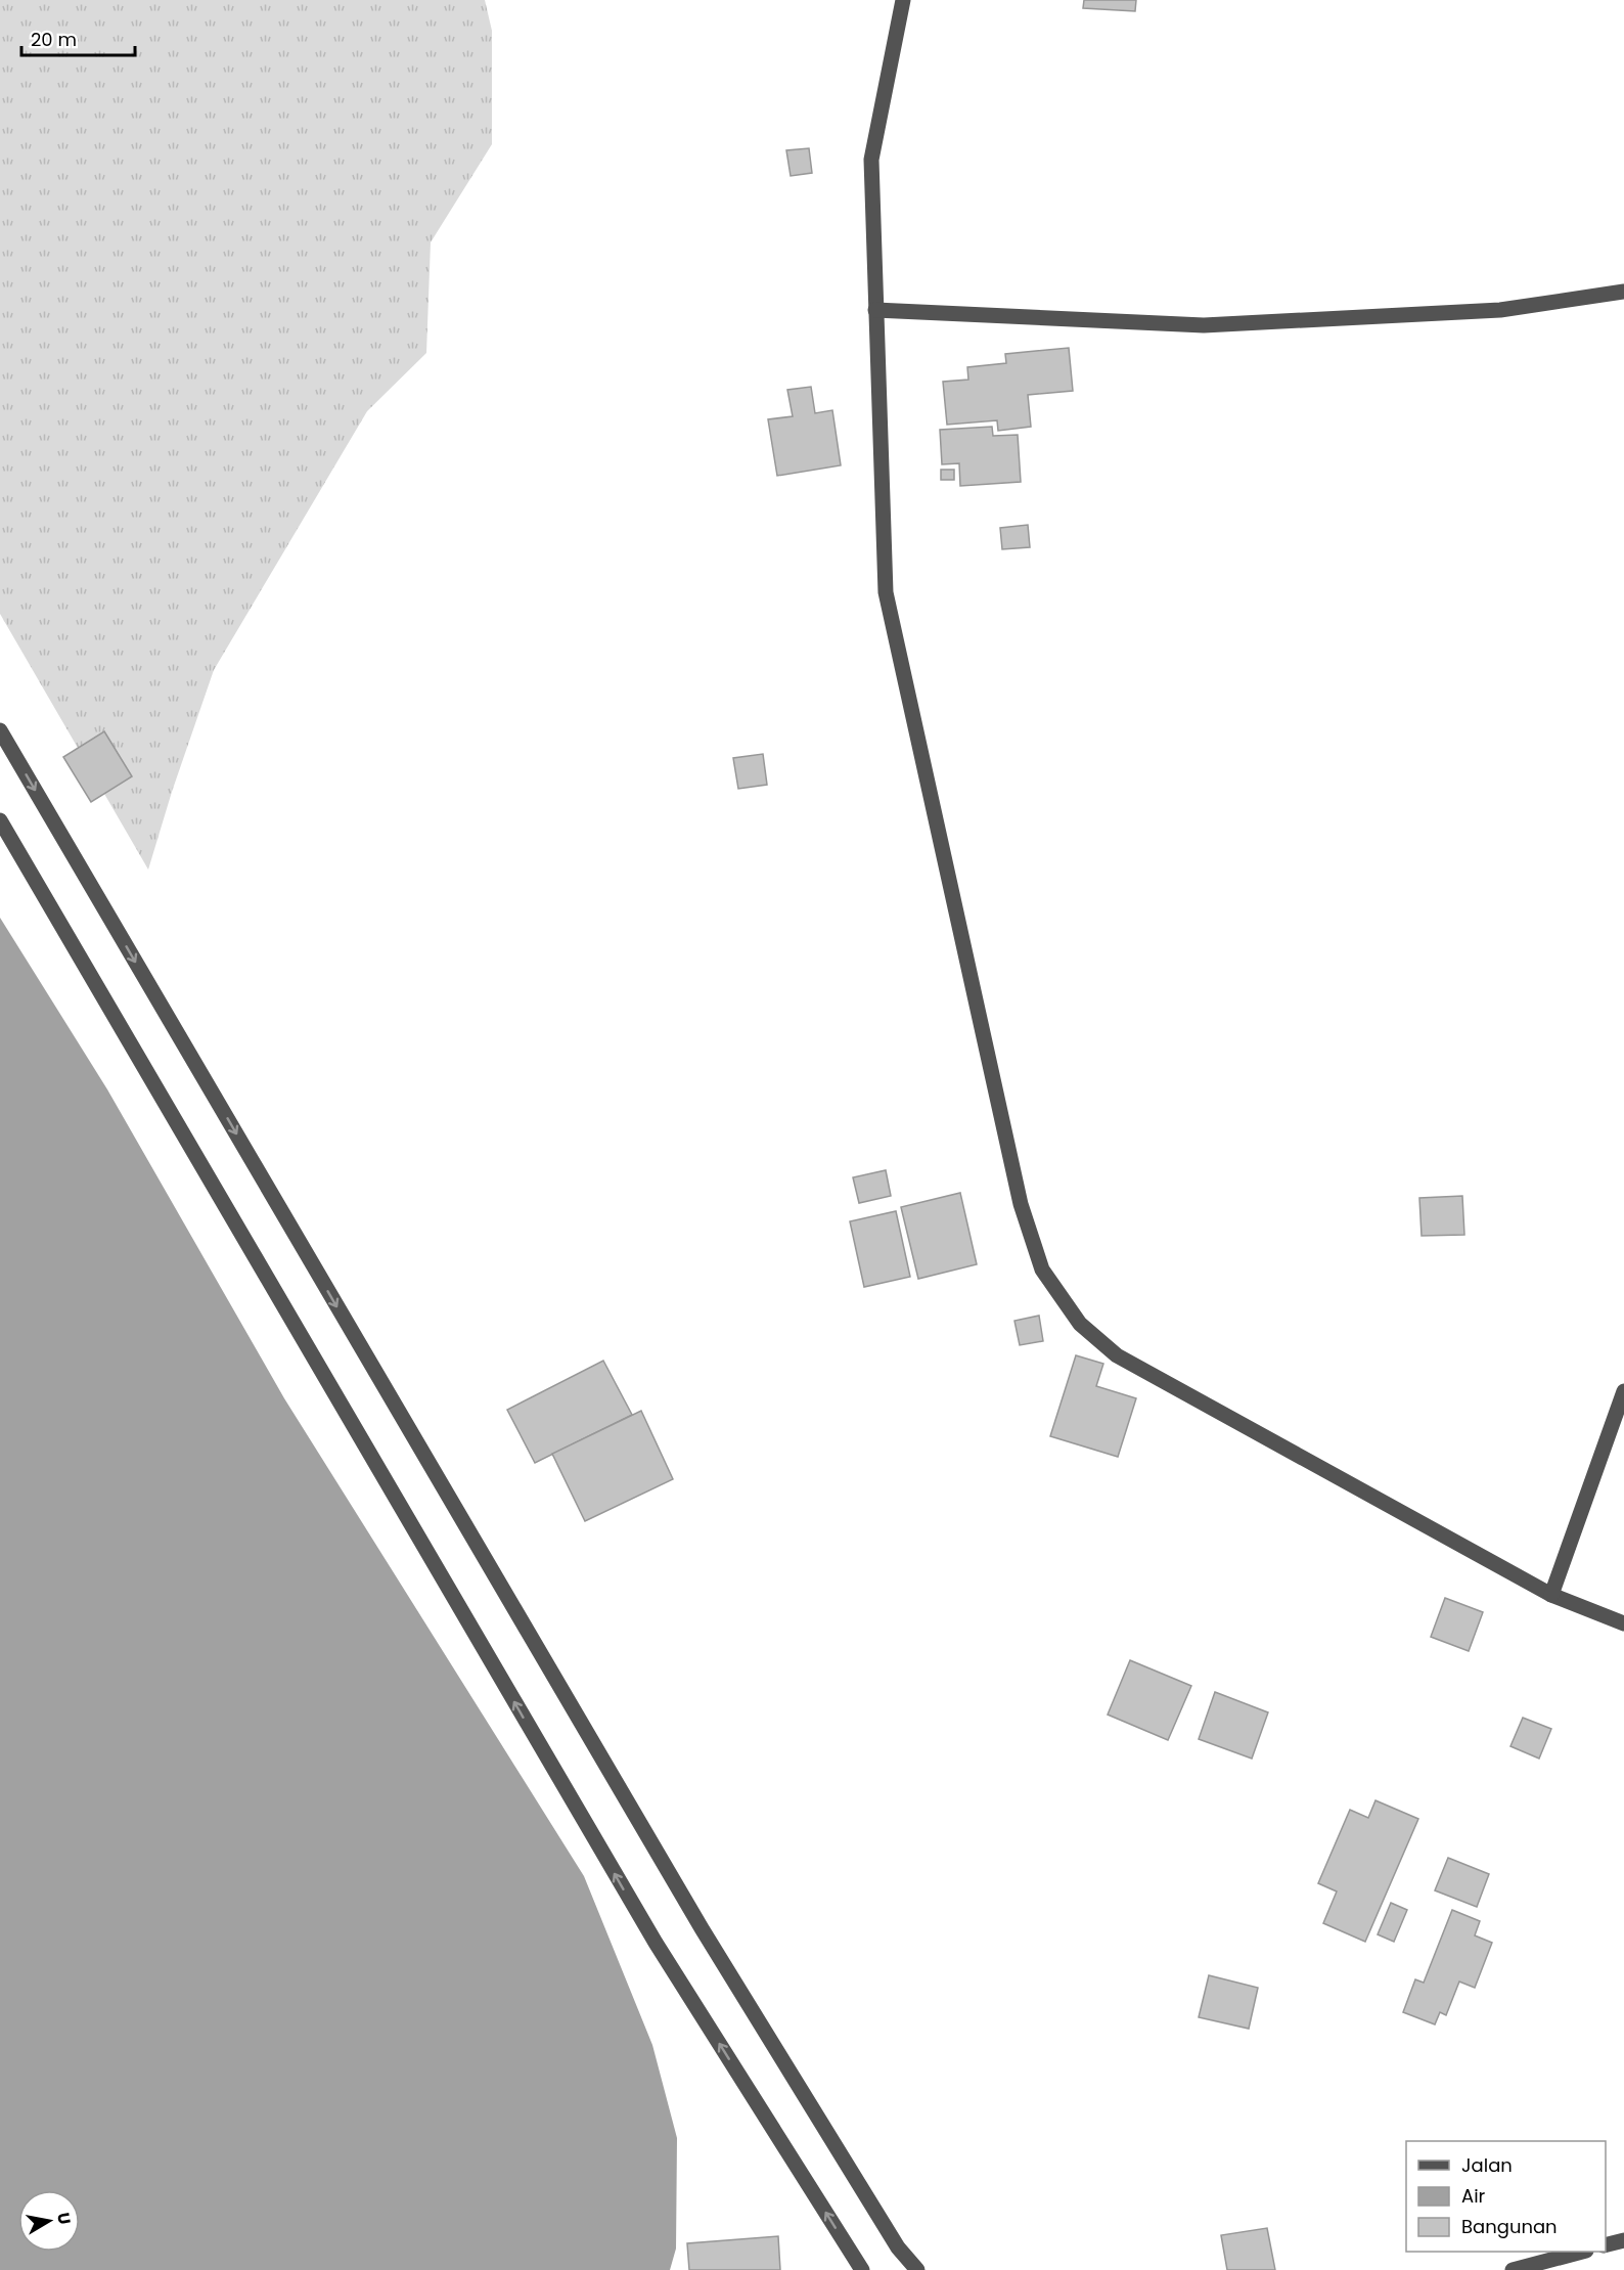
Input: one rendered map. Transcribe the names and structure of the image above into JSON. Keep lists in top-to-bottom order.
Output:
{
  "legend": ["Jalan", "Air", "Bangunan"],
  "scale_bar": "20 m",
  "north": "right"
}
